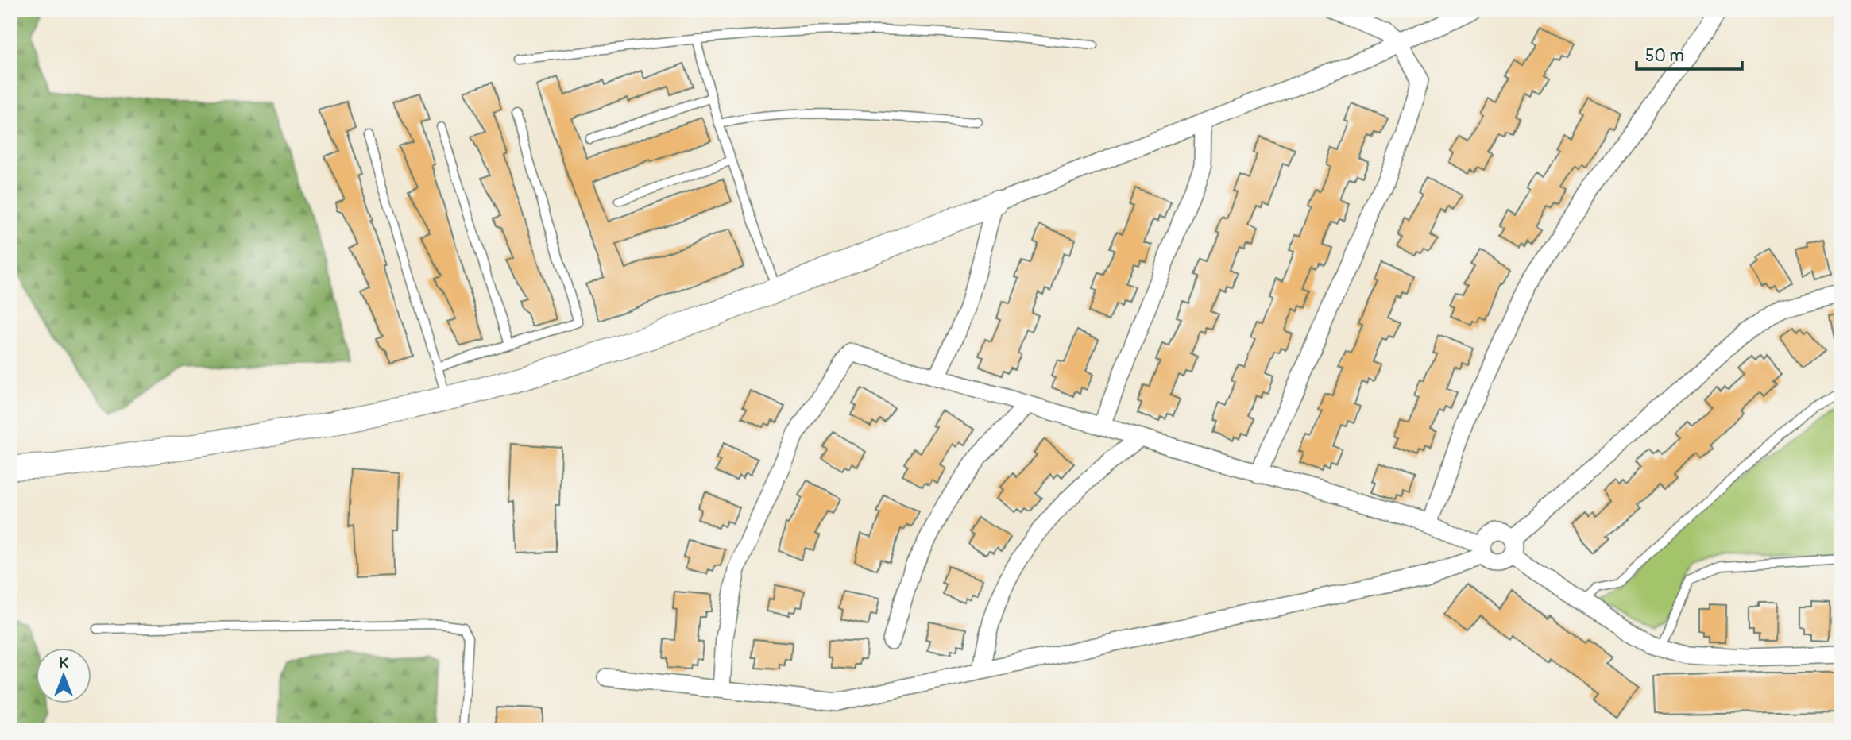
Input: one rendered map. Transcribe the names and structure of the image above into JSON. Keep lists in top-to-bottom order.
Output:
{
  "scale_bar": "50 m",
  "north": "top"
}
